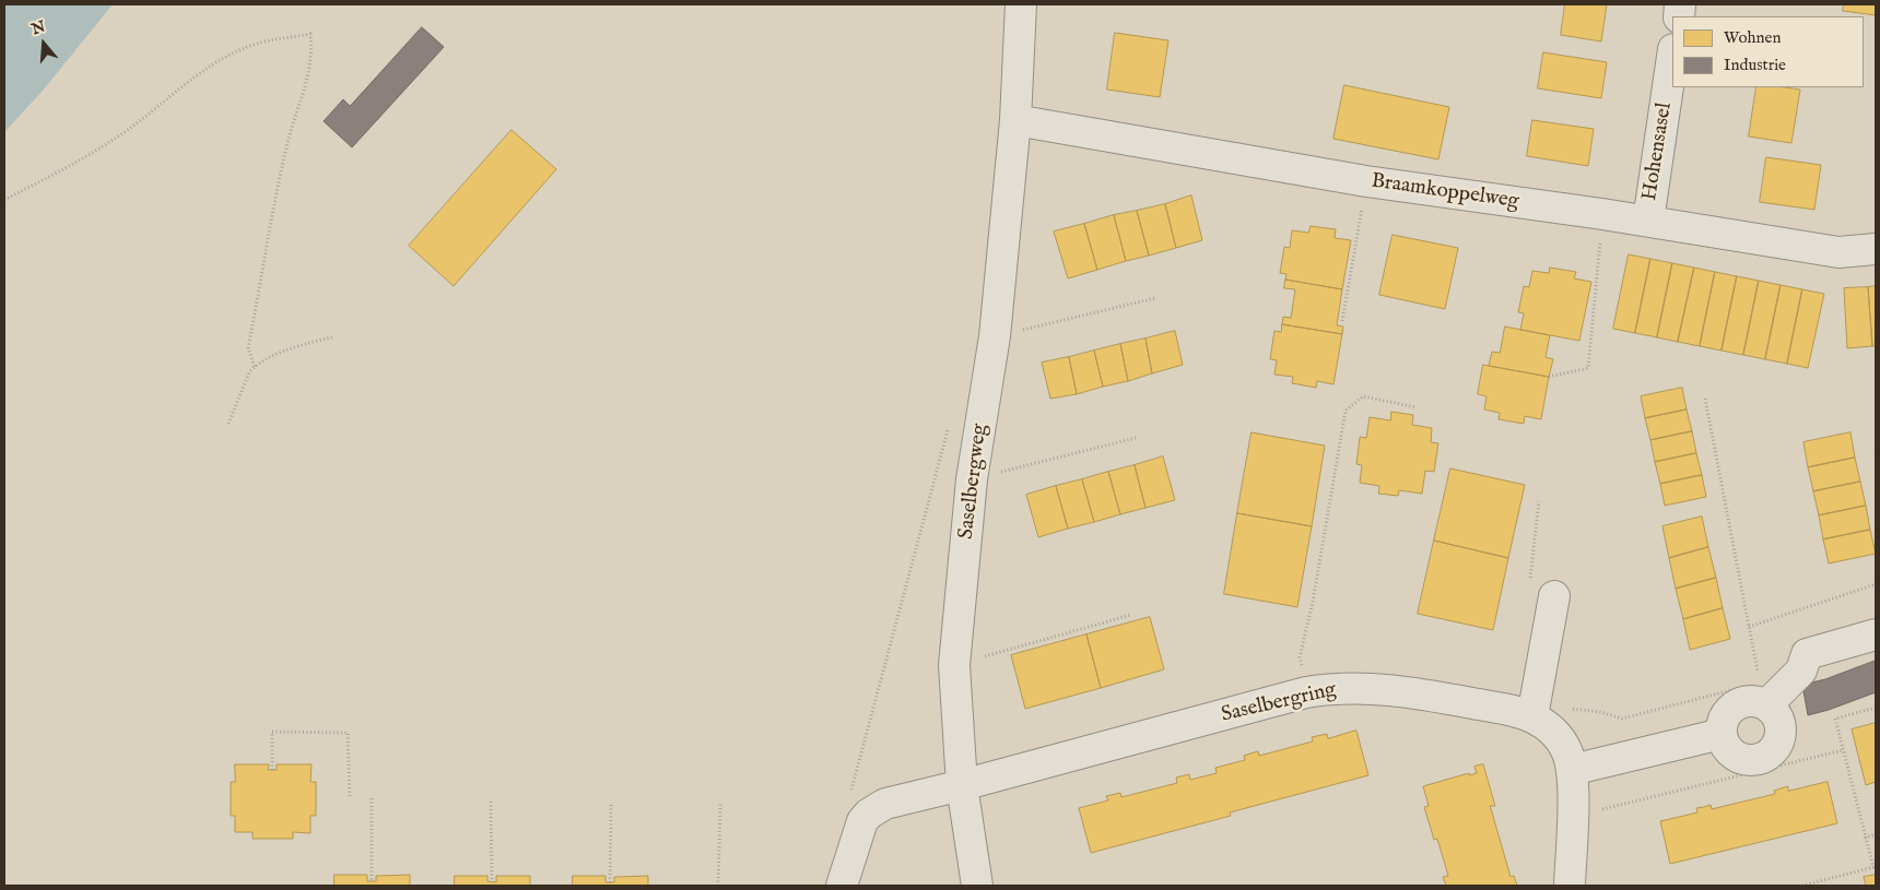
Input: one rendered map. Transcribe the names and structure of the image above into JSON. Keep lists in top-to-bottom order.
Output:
{
  "streets": {
    "street": [
      "Hohensasel",
      "Braamkoppelweg",
      "Saselbergweg",
      "Saselbergring"
    ]
  },
  "crossings": [
    ["Hohensasel", "Braamkoppelweg"],
    ["Braamkoppelweg", "Saselbergweg"],
    ["Saselbergweg", "Saselbergring"]
  ],
  "legend": ["Wohnen", "Industrie"],
  "north": "top"
}
